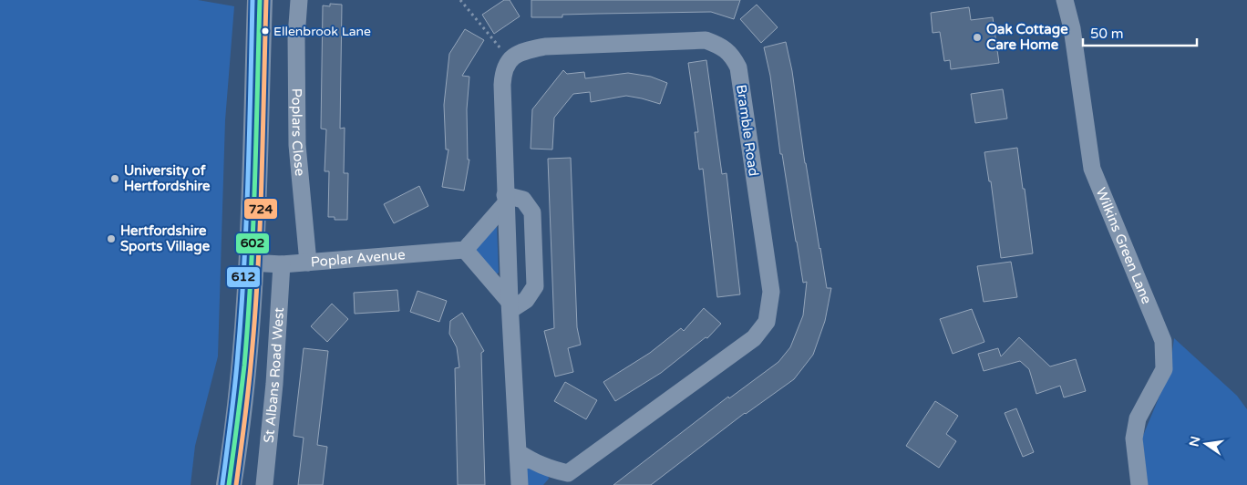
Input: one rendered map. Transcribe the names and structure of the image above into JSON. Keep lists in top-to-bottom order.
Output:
{
  "streets": {
    "street": [
      "Bramble Road",
      "Poplars Close",
      "Wilkins Green Lane",
      "Poplar Avenue",
      "St Albans Road West"
    ]
  },
  "crossings": [
    ["Poplars Close", "Poplar Avenue"],
    ["Poplar Avenue", "St Albans Road West"]
  ],
  "places": [
    "Ellenbrook Lane",
    "Oak Cottage Care Home",
    "University of Hertfordshire",
    "Hertfordshire Sports Village"
  ],
  "lines": ["transit line 602", "transit line 724", "transit line 612"],
  "scale_bar": "50 m",
  "north": "left"
}
